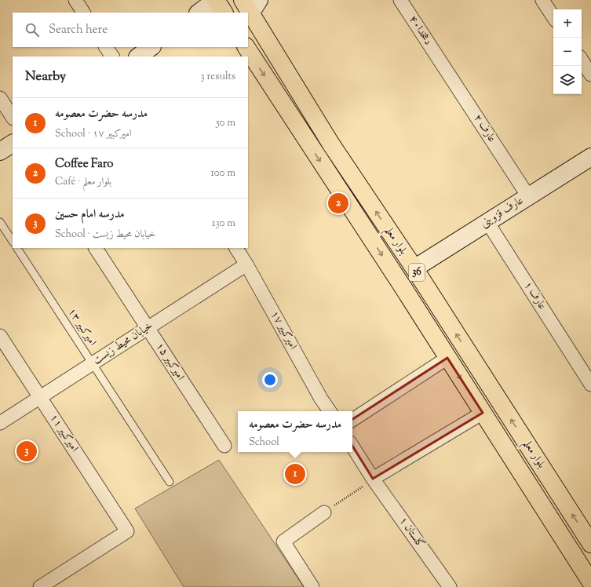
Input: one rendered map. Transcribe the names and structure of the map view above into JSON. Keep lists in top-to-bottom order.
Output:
{
  "streets": {
    "main road": ["بلوار معلم", "36"],
    "street": [
      "دهخدا۴۰",
      "عارف ۲",
      "عارف قزوینی",
      "عارف ۱",
      "امیرکبیر ۱۷",
      "خیابان محیط زیست",
      "امیرکبیر ۱۵",
      "امیرکبیر ۱۱",
      "گلستان ۱"
    ],
    "lane": ["امیرکبیر ۱۳"]
  },
  "crossings": [
    ["دهخدا۴۰", "عارف ۲"],
    ["عارف ۲", "عارف قزوینی"],
    ["عارف قزوینی", "بلوار معلم"],
    ["عارف قزوینی", "عارف ۱"],
    ["امیرکبیر ۱۳", "خیابان محیط زیست"],
    ["امیرکبیر ۱۷", "خیابان محیط زیست"],
    ["خیابان محیط زیست", "امیرکبیر ۱۵"],
    ["خیابان محیط زیست", "امیرکبیر ۱۱"]
  ],
  "page": {
    "map_buttons": ["+", "−"],
    "search": "Search here",
    "heading": ["Nearby", "3 results"],
    "list": [
      {
        "mark": "1",
        "name": "مدرسه حضرت معصومه",
        "note": "School · امیرکبیر ۱۷",
        "value": "50 m"
      },
      {
        "mark": "2",
        "name": "Coffee Faro",
        "note": "Café · بلوار معلم",
        "value": "100 m"
      },
      {
        "mark": "3",
        "name": "مدرسه امام حسین",
        "note": "School · خیابان محیط زیست",
        "value": "130 m"
      }
    ],
    "pins": ["2", "3", "1"],
    "popup": ["مدرسه حضرت معصومه", "School"]
  }
}
